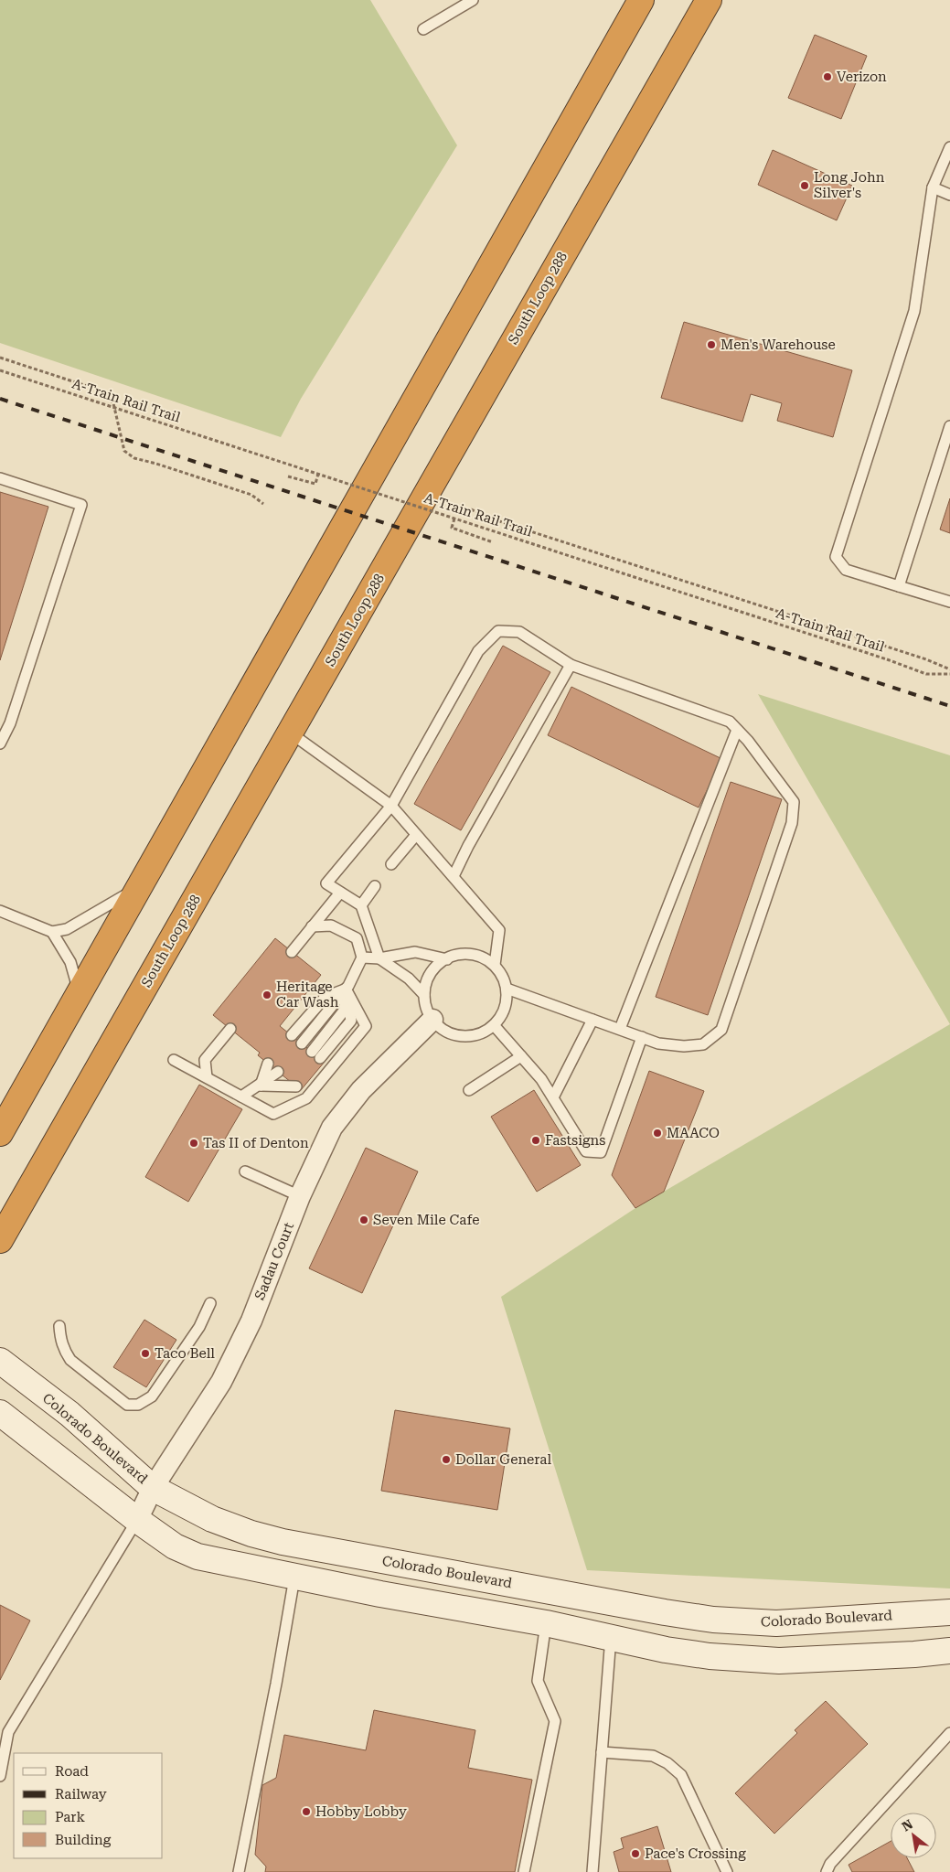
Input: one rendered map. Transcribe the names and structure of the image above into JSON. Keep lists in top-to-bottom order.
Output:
{
  "streets": {
    "highway": ["South Loop 288"],
    "street": ["Sadau Court", "Colorado Boulevard"],
    "path": ["A-Train Rail Trail"]
  },
  "crossings": [
    ["Sadau Court", "Colorado Boulevard"]
  ],
  "places": [
    "Verizon",
    "Long John Silver's",
    "Men's Warehouse",
    "Heritage Car Wash",
    "MAACO",
    "Fastsigns",
    "Tas II of Denton",
    "Seven Mile Cafe",
    "Taco Bell",
    "Dollar General",
    "Hobby Lobby",
    "Pace's Crossing"
  ],
  "legend": [
    "Road",
    "Railway",
    "Park",
    "Building"
  ],
  "north": "top left"
}
